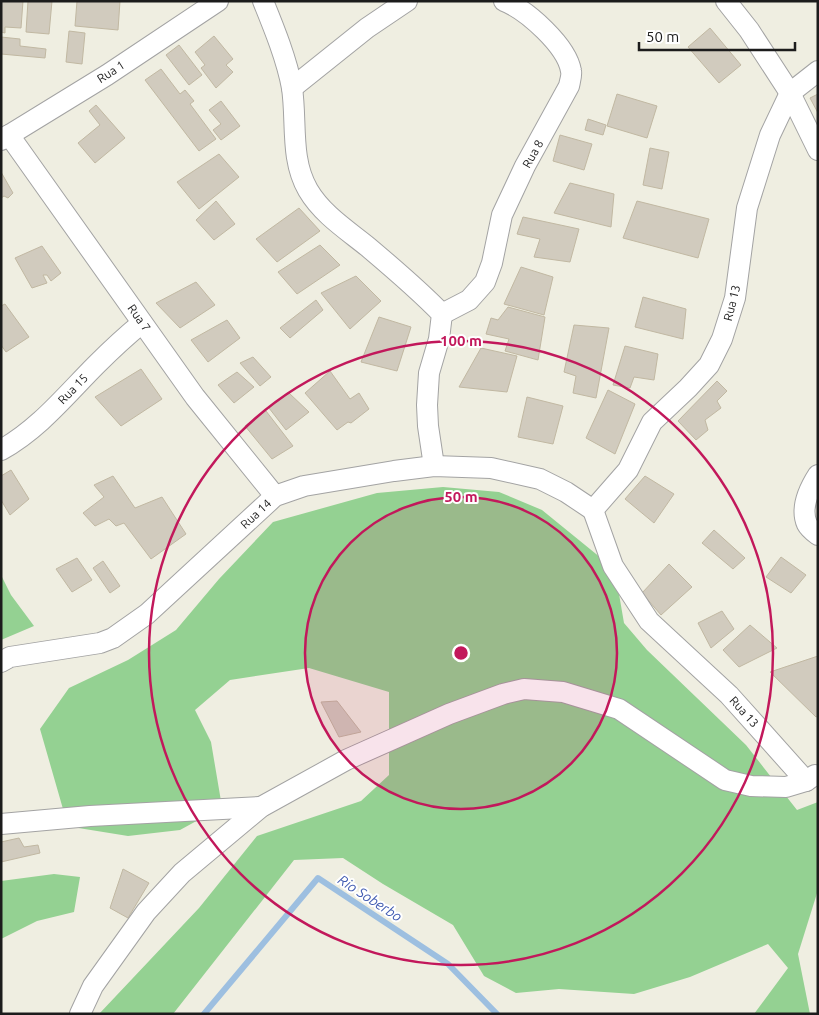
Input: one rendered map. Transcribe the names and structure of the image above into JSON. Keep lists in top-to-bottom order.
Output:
{
  "streets": {
    "street": [
      "Rua 1",
      "Rua 8",
      "Rua 13",
      "Rua 7",
      "Rua 15",
      "Rua 14"
    ]
  },
  "crossings": [
    ["Rua 1", "Rua 7"],
    ["Rua 7", "Rua 15"],
    ["Rua 7", "Rua 14"]
  ],
  "water": ["Rio Soberbo"],
  "scale_bar": "50 m",
  "rings": ["100 m", "50 m"]
}
